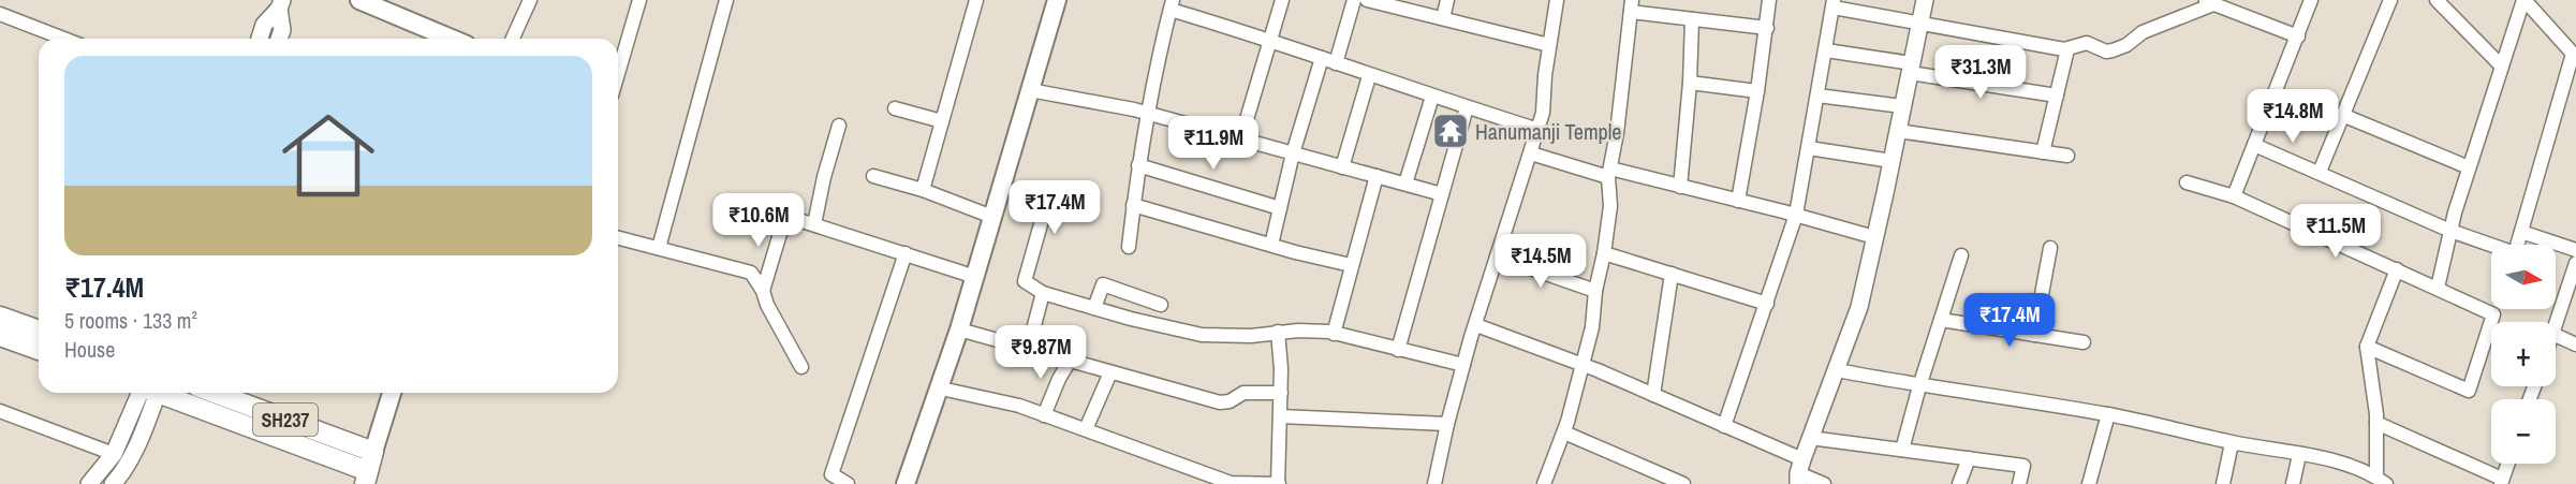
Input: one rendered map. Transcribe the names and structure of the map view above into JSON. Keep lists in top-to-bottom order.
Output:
{
  "streets": {
    "main road": ["SH237"]
  },
  "places": {
    "temple": ["Hanumanji Temple"]
  },
  "north": "right",
  "page": {
    "list": [
      {
        "name": "₹17.4M",
        "note": "5 rooms · 133 m² · House"
      }
    ],
    "price": [
      "₹31.3M",
      "₹14.8M",
      "₹11.9M",
      "₹17.4M",
      "₹10.6M",
      "₹11.5M",
      "₹14.5M",
      "₹17.4M",
      "₹9.87M"
    ],
    "map_buttons": ["+", "−"]
  }
}
